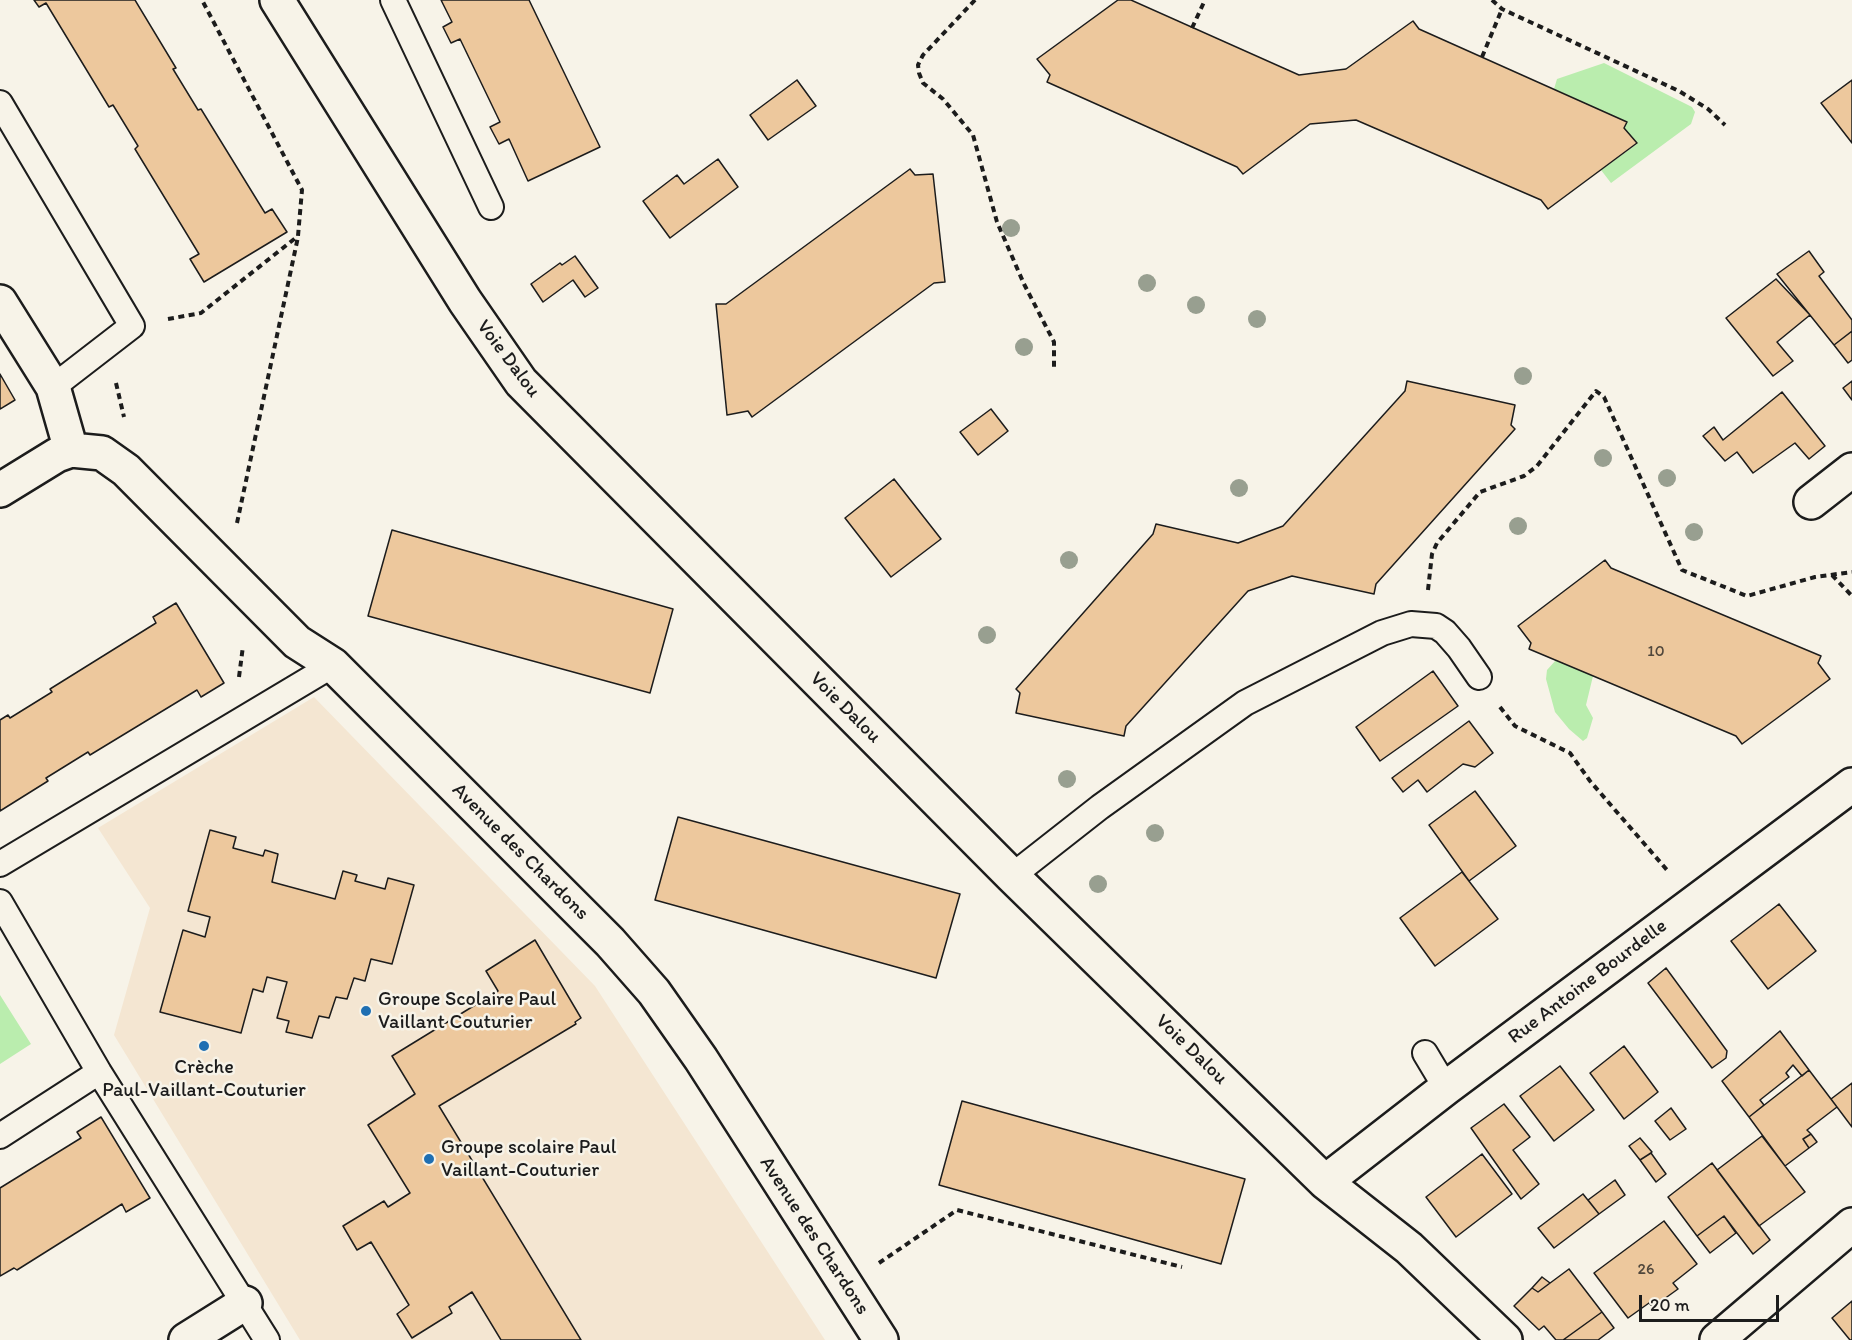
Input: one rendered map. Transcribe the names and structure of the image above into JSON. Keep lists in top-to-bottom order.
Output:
{
  "streets": {
    "street": ["Voie Dalou", "Avenue des Chardons", "Rue Antoine Bourdelle"]
  },
  "crossings": [
    ["Voie Dalou", "Rue Antoine Bourdelle"]
  ],
  "places": ["Groupe Scolaire Paul Vaillant Couturier", "Crèche Paul-Vaillant-Couturier", "Groupe scolaire Paul Vaillant-Couturier"],
  "house_numbers": ["10", "26"],
  "scale_bar": "20 m"
}
